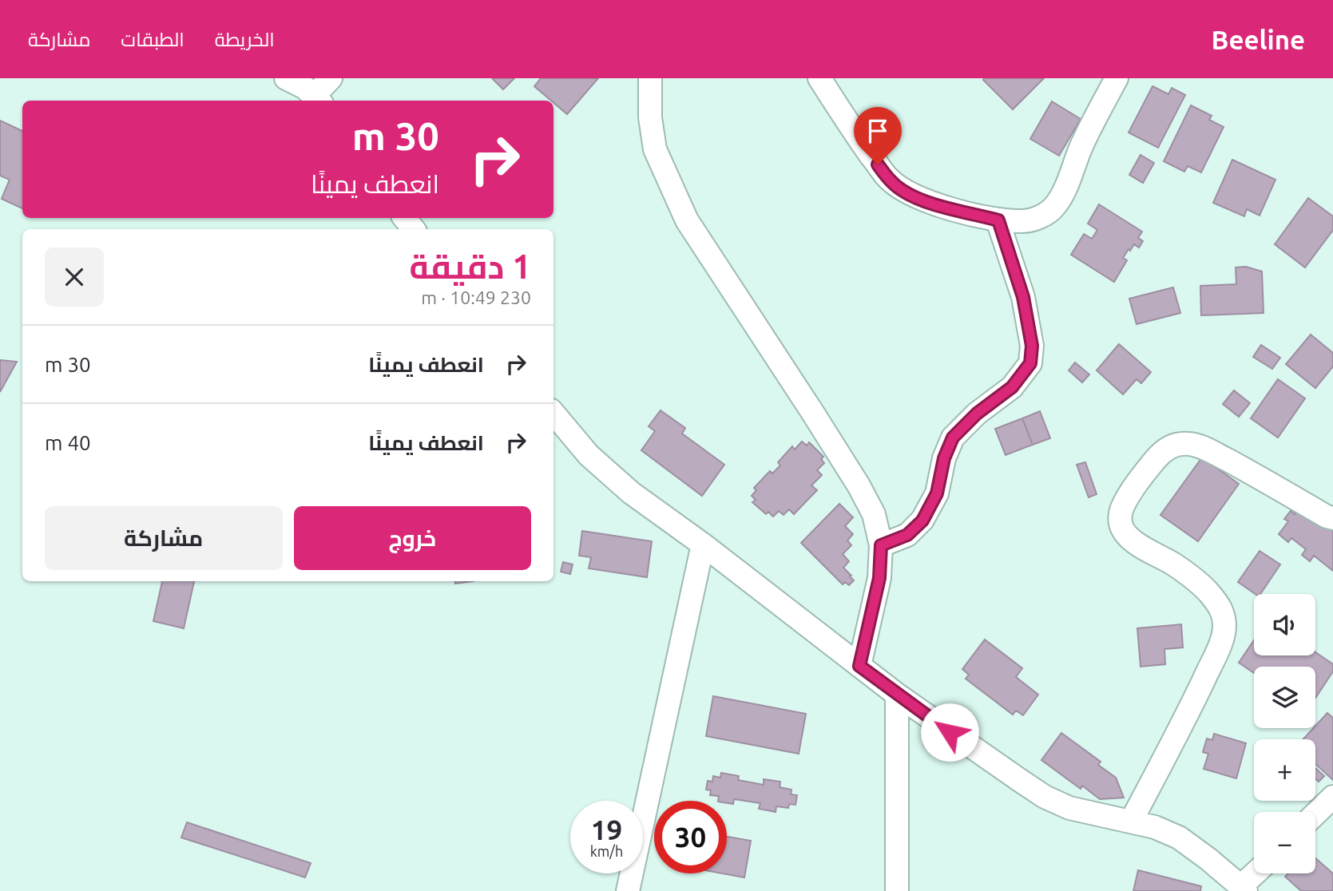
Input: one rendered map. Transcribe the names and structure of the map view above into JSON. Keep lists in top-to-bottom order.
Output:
{
  "page": {
    "header": "Beeline",
    "nav": ["الخريطة", "الطبقات", "مشاركة"],
    "turn": ["30 m", "انعطف يمينًا"],
    "heading": ["1 دقيقة", "230 m · 10:49"],
    "list": [
      {
        "name": "انعطف يمينًا",
        "value": "30 m"
      },
      {
        "name": "انعطف يمينًا",
        "value": "40 m"
      }
    ],
    "buttons": ["خروج", "مشاركة"],
    "map_buttons": ["+", "−"],
    "speed": "19 km/h",
    "limit": "30"
  }
}
